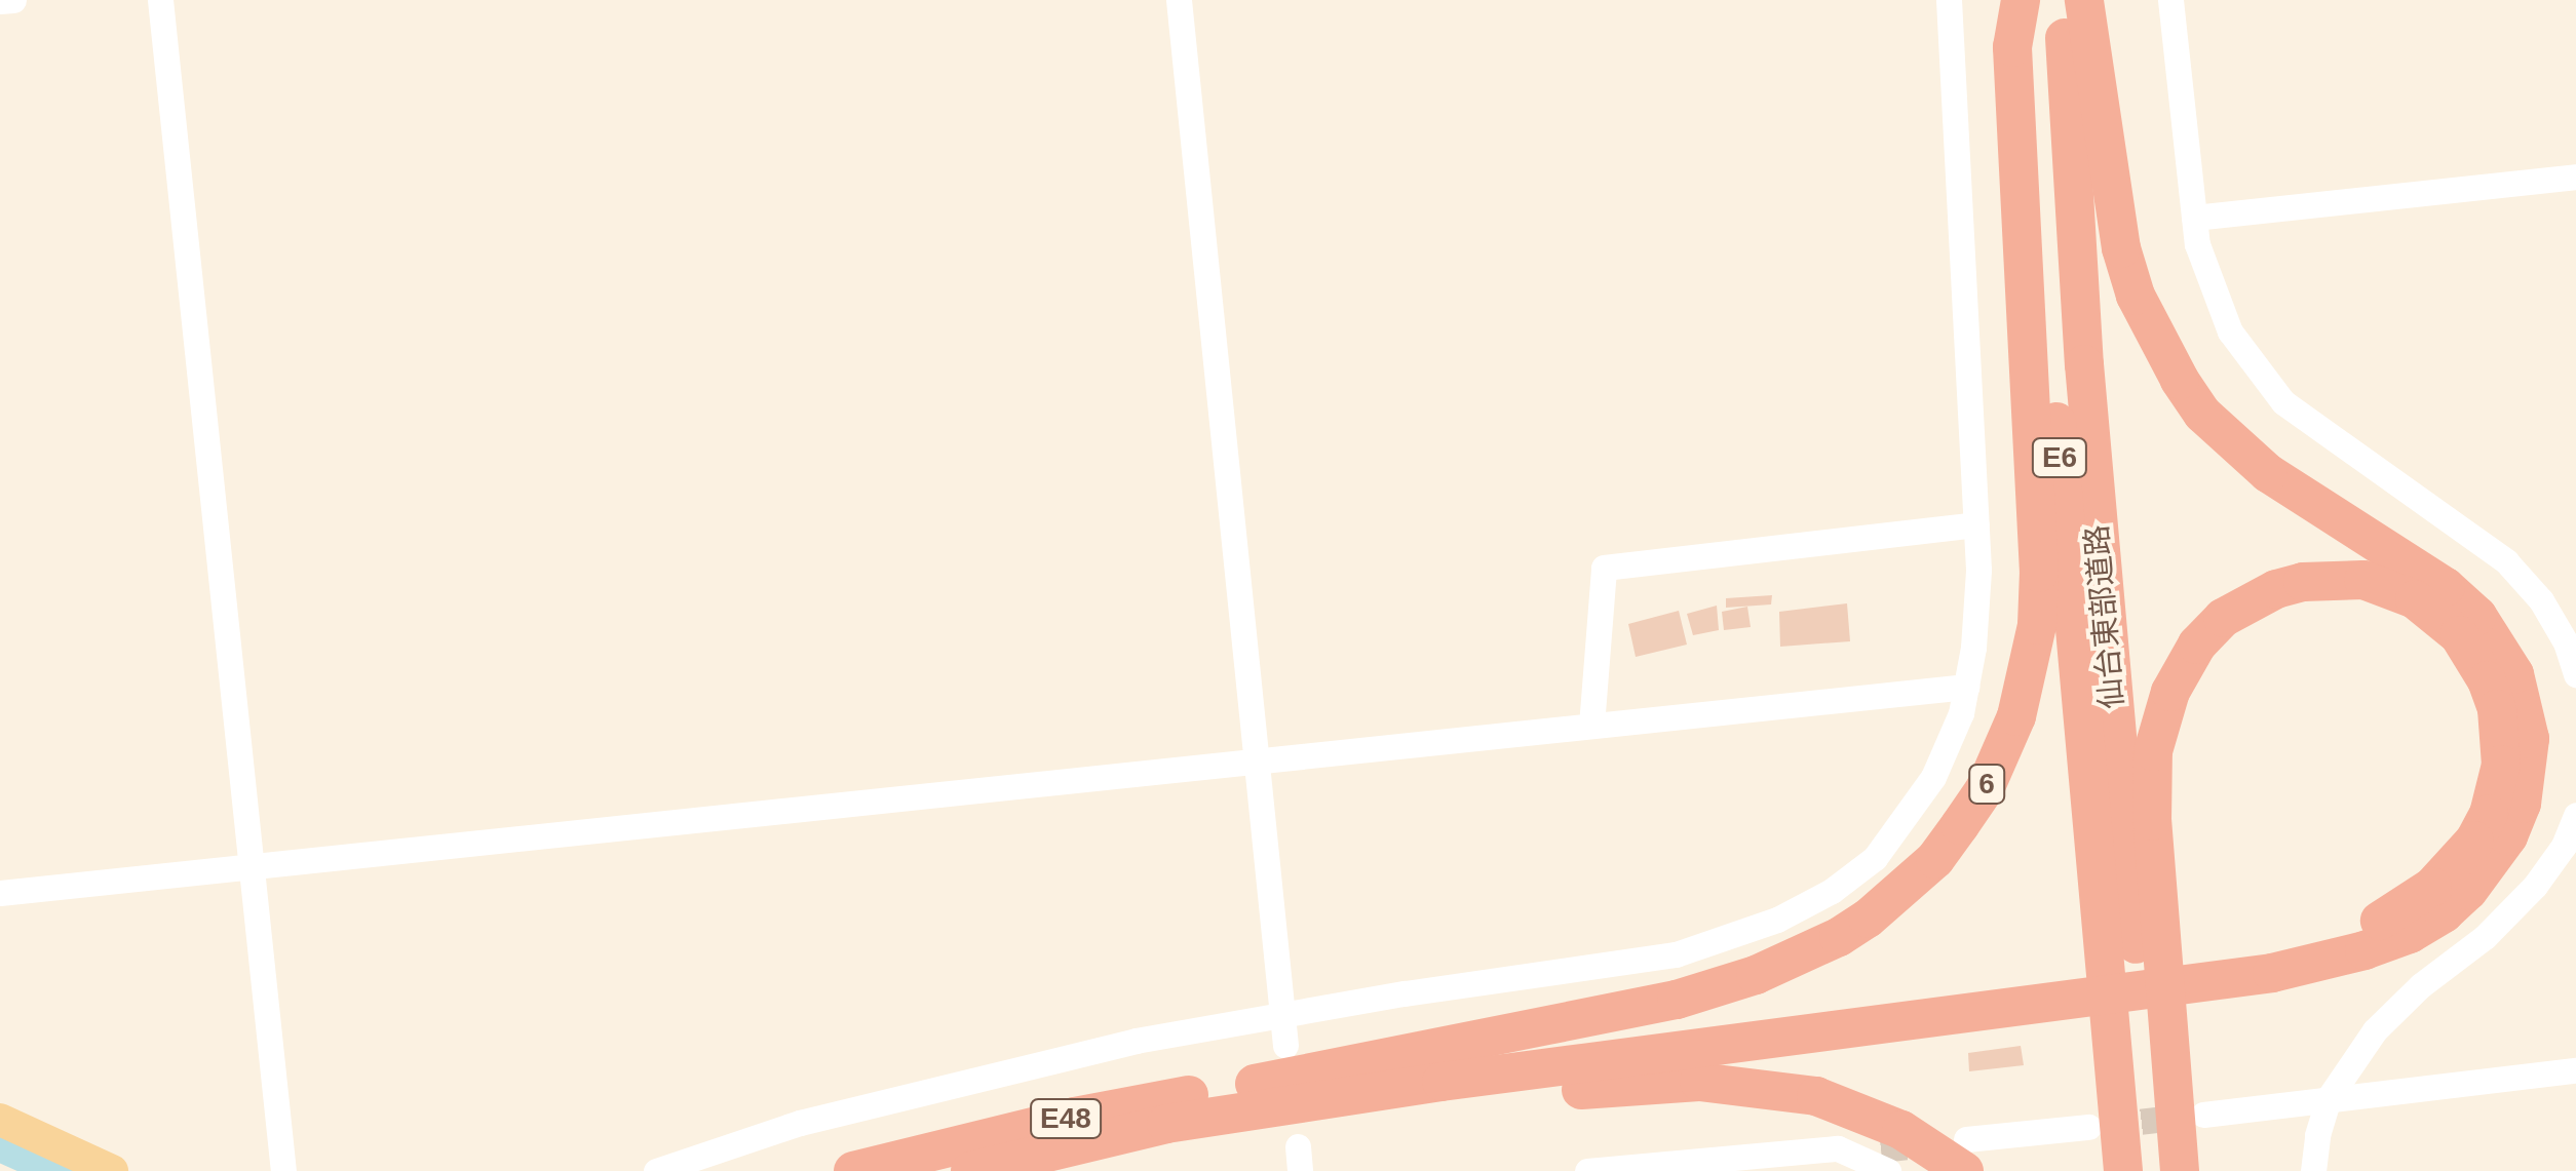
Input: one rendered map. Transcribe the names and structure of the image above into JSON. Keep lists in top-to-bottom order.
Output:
{
  "streets": {
    "highway": [
      "E6",
      "仙台東部道路",
      "6",
      "E48"
    ]
  },
  "crossings": [
    ["仙台東部道路", "6"],
    ["6", "E48"]
  ]
}
